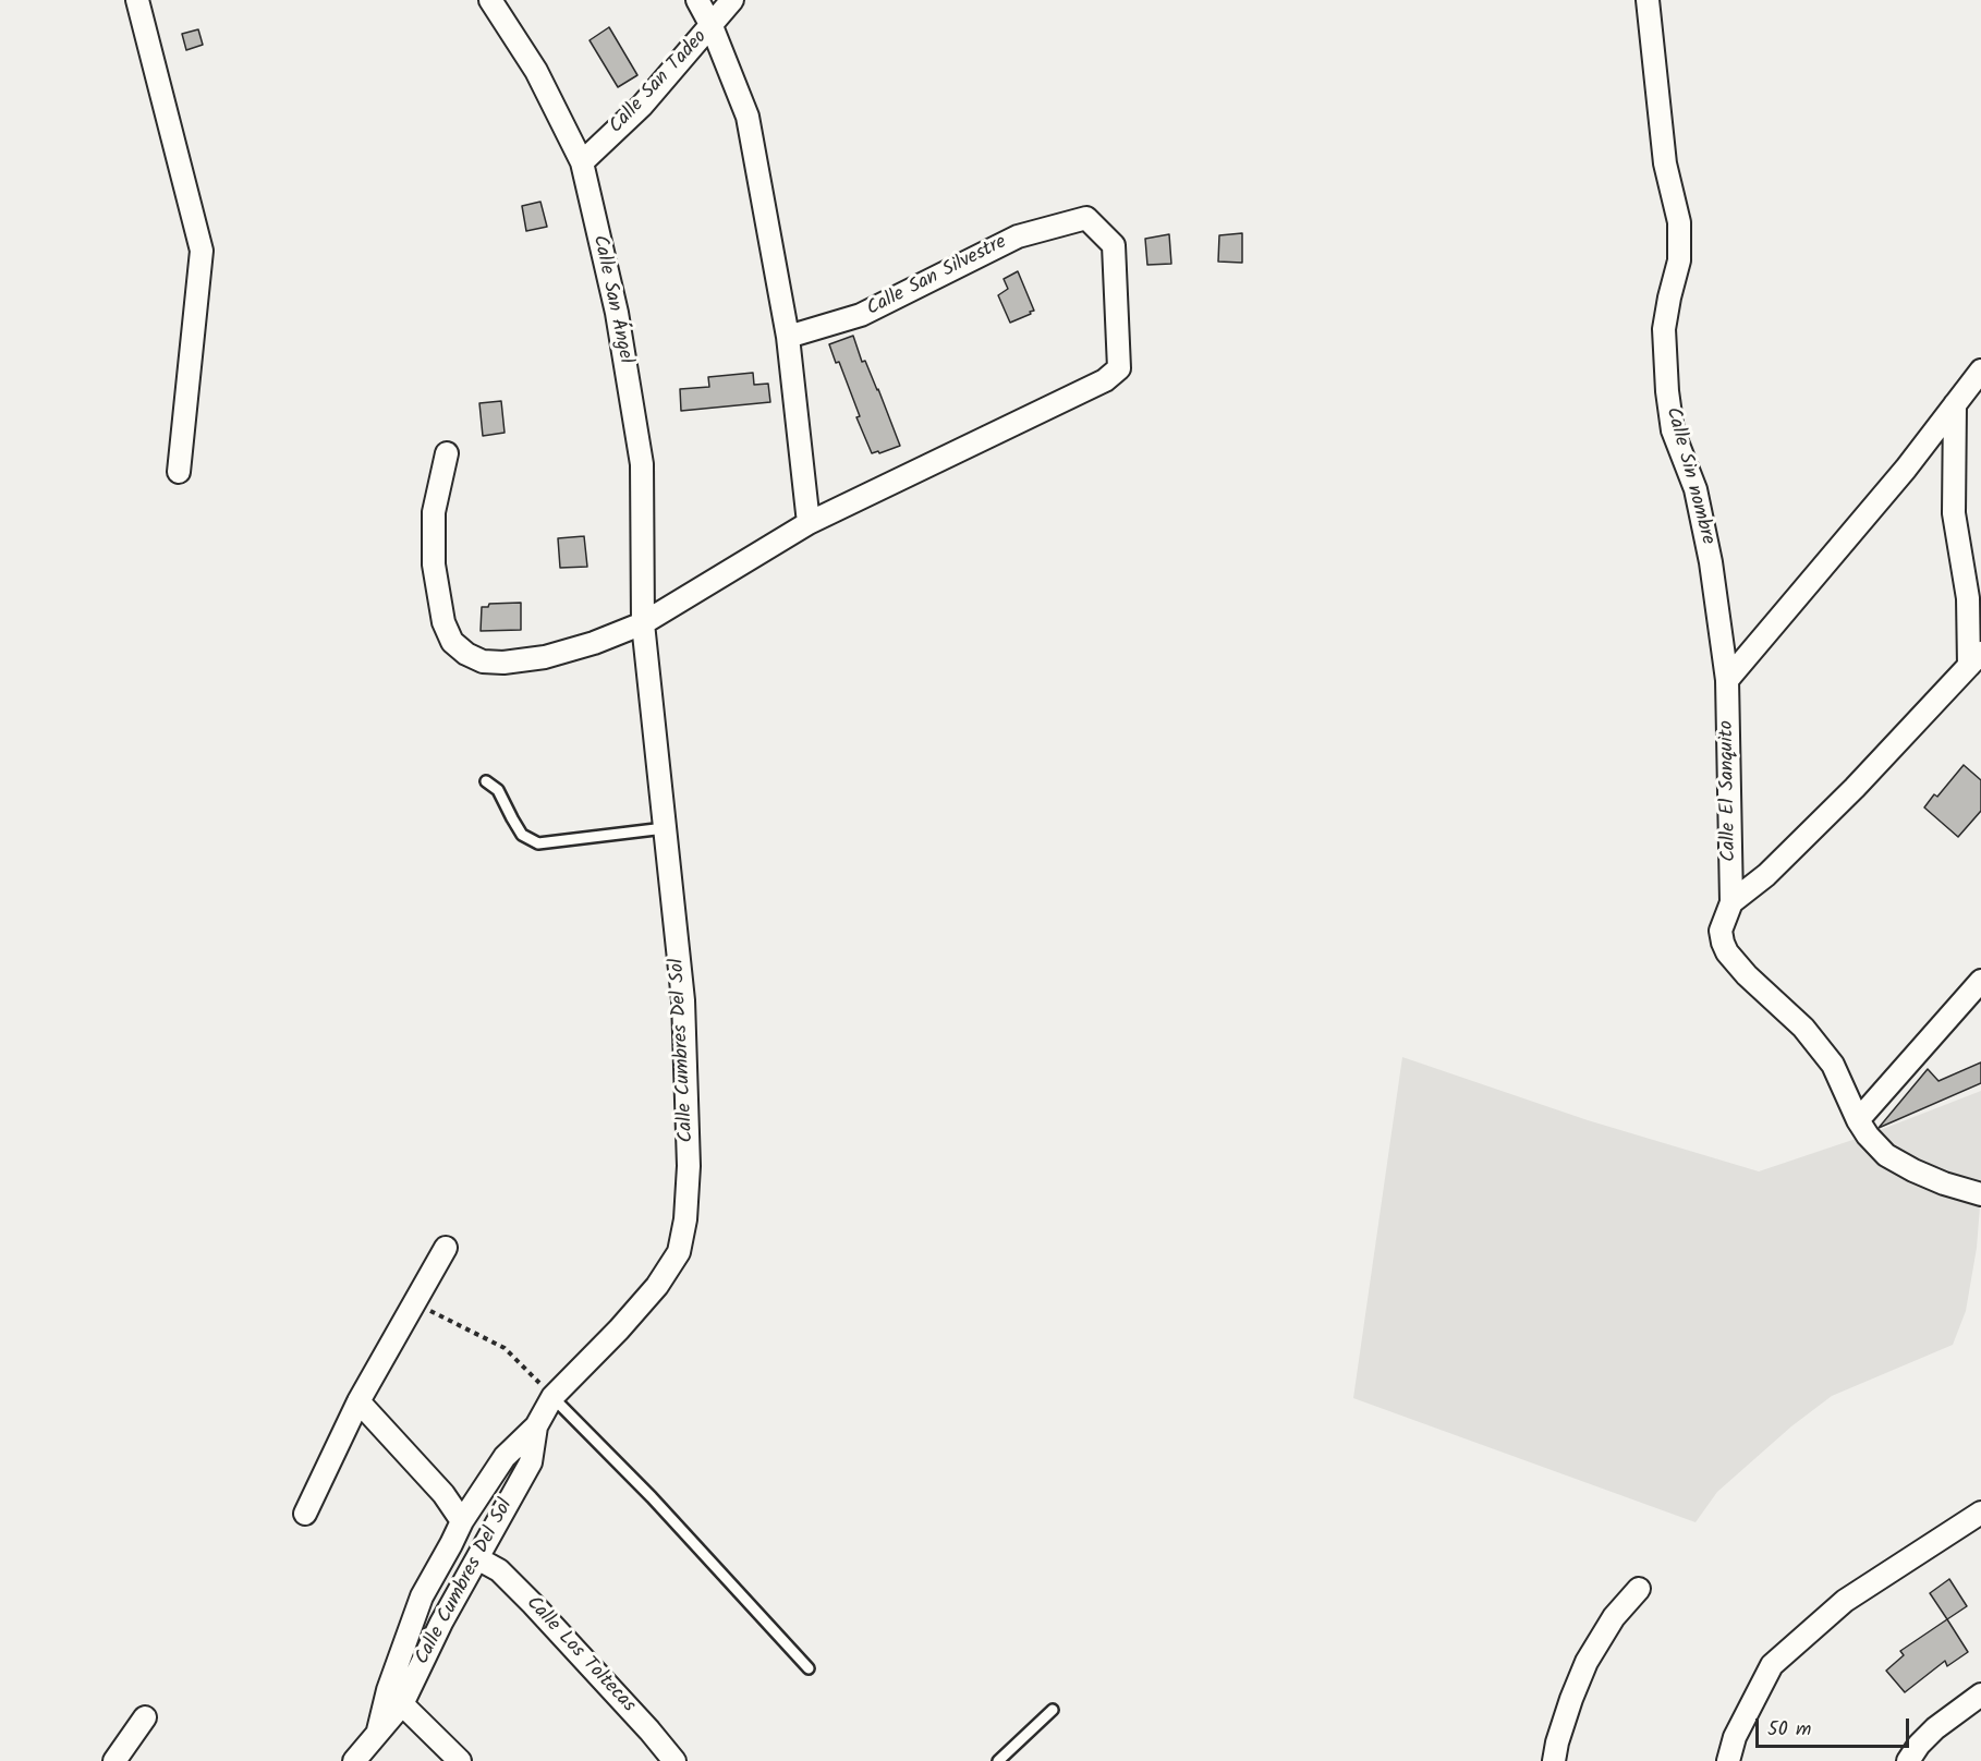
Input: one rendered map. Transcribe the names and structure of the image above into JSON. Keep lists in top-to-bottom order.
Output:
{
  "streets": {
    "street": [
      "Calle San Tadeo",
      "Calle San Silvestre",
      "Calle San Ángel",
      "Calle Sin nombre",
      "Calle El Sanquito",
      "Calle Cumbres Del Sol",
      "Calle Los Toltecas"
    ]
  },
  "crossings": [
    ["Calle San Tadeo", "Calle San Ángel"],
    ["Calle San Ángel", "Calle Cumbres Del Sol"],
    ["Calle Sin nombre", "Calle El Sanquito"],
    ["Calle Cumbres Del Sol", "Calle Los Toltecas"]
  ],
  "scale_bar": "50 m"
}
